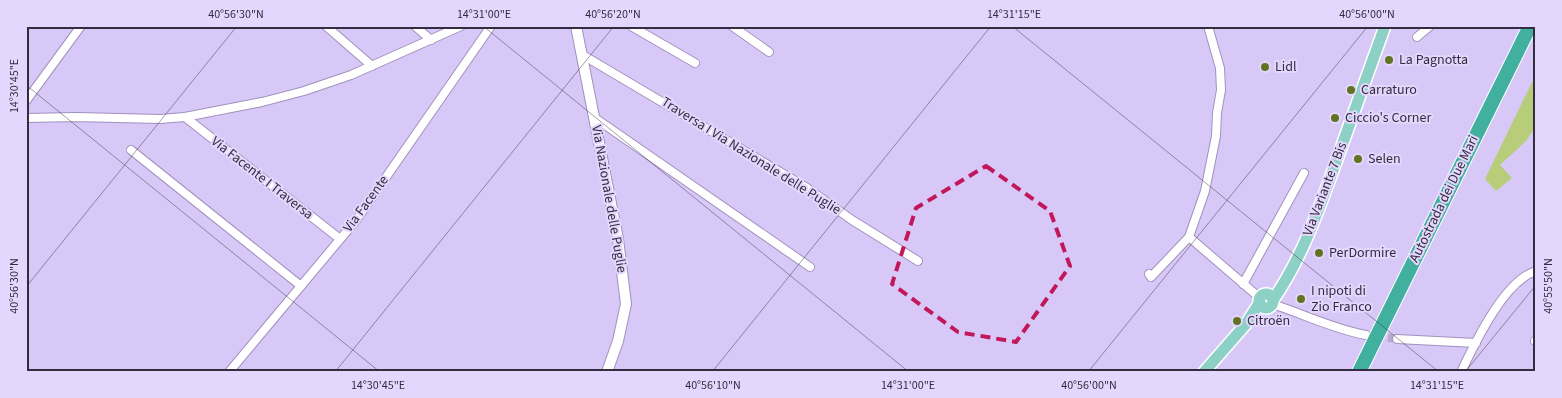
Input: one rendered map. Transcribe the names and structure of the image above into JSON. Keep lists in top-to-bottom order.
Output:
{
  "streets": {
    "highway": ["Autostrada dei Due Mari"],
    "main road": ["Via Variante 7 Bis", "Via Nazionale delle Puglie"],
    "street": ["Traversa I Via Nazionale delle Puglie", "Via Facente I Traversa", "Via Facente"]
  },
  "crossings": [
    ["Traversa I Via Nazionale delle Puglie", "Via Nazionale delle Puglie"],
    ["Via Facente I Traversa", "Via Facente"]
  ],
  "places": [
    "La Pagnotta",
    "Lidl",
    "Carraturo",
    "Ciccio's Corner",
    "Selen",
    "PerDormire",
    "I nipoti di Zio Franco",
    "Citroën"
  ],
  "coordinates": [
    "40°56'30\"N",
    "14°31'00\"E",
    "40°56'20\"N",
    "14°31'15\"E",
    "40°56'00\"N",
    "14°30'45\"E",
    "40°55'50\"N",
    "40°56'10\"N"
  ]
}
